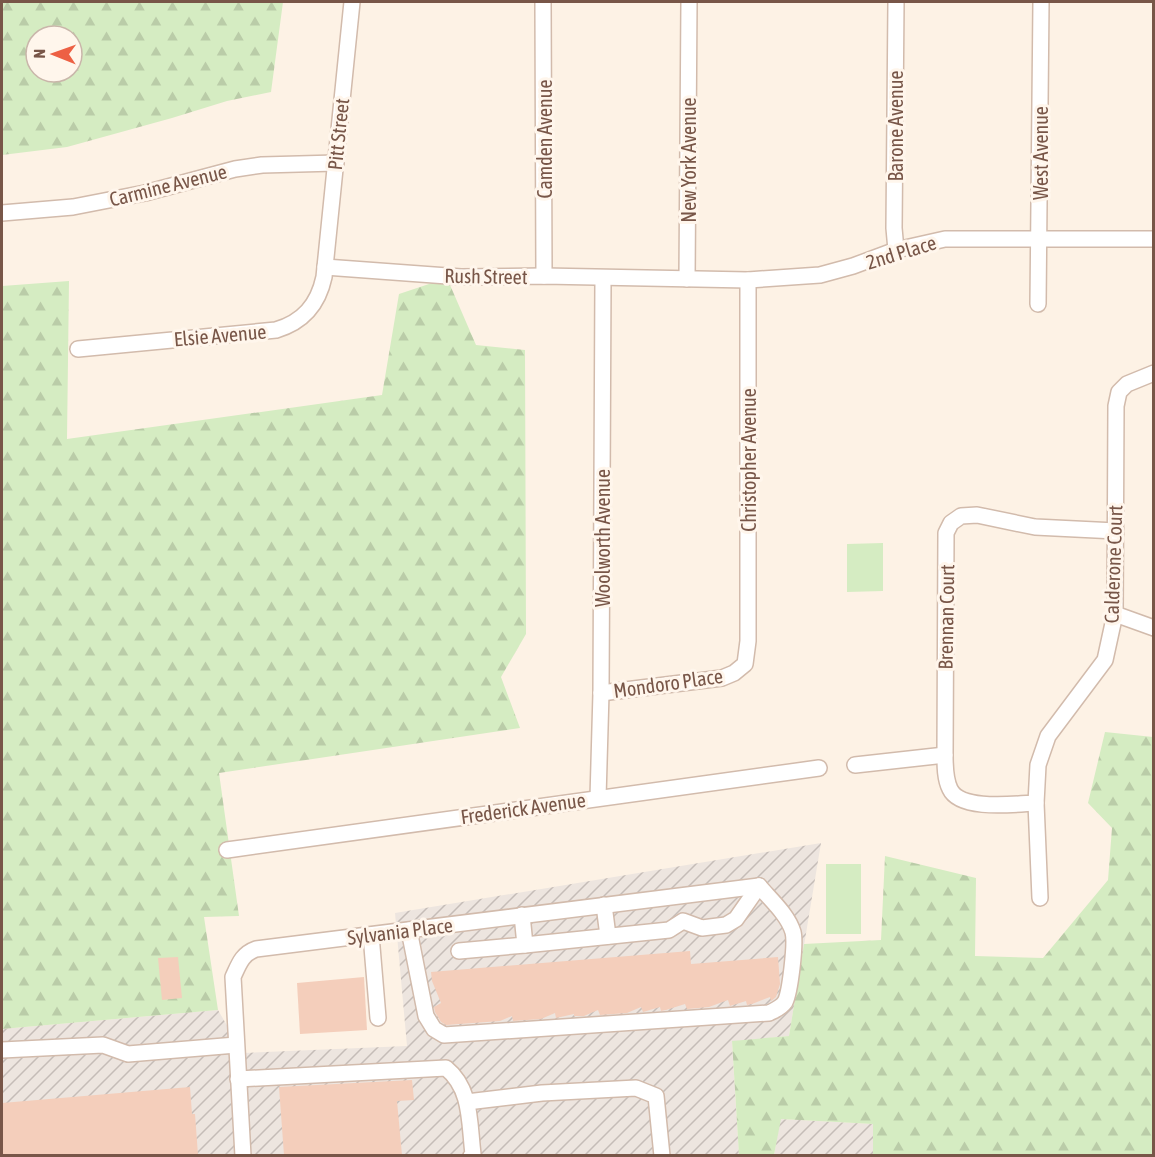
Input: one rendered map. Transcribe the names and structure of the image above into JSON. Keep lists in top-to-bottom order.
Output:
{
  "streets": {
    "street": [
      "Barone Avenue",
      "Pitt Street",
      "Camden Avenue",
      "West Avenue",
      "New York Avenue",
      "Carmine Avenue",
      "2nd Place",
      "Rush Street",
      "Elsie Avenue",
      "Christopher Avenue",
      "Woolworth Avenue",
      "Calderone Court",
      "Brennan Court",
      "Mondoro Place",
      "Frederick Avenue",
      "Sylvania Place"
    ]
  },
  "crossings": [
    ["Barone Avenue", "2nd Place"],
    ["Pitt Street", "Carmine Avenue"],
    ["Pitt Street", "Rush Street"],
    ["Pitt Street", "Elsie Avenue"],
    ["Camden Avenue", "Rush Street"],
    ["West Avenue", "2nd Place"],
    ["New York Avenue", "2nd Place"],
    ["New York Avenue", "Rush Street"],
    ["2nd Place", "Rush Street"],
    ["2nd Place", "Christopher Avenue"],
    ["Rush Street", "Elsie Avenue"],
    ["Rush Street", "Woolworth Avenue"],
    ["Christopher Avenue", "Mondoro Place"],
    ["Woolworth Avenue", "Mondoro Place"],
    ["Woolworth Avenue", "Frederick Avenue"],
    ["Calderone Court", "Brennan Court"]
  ],
  "north": "left"
}
